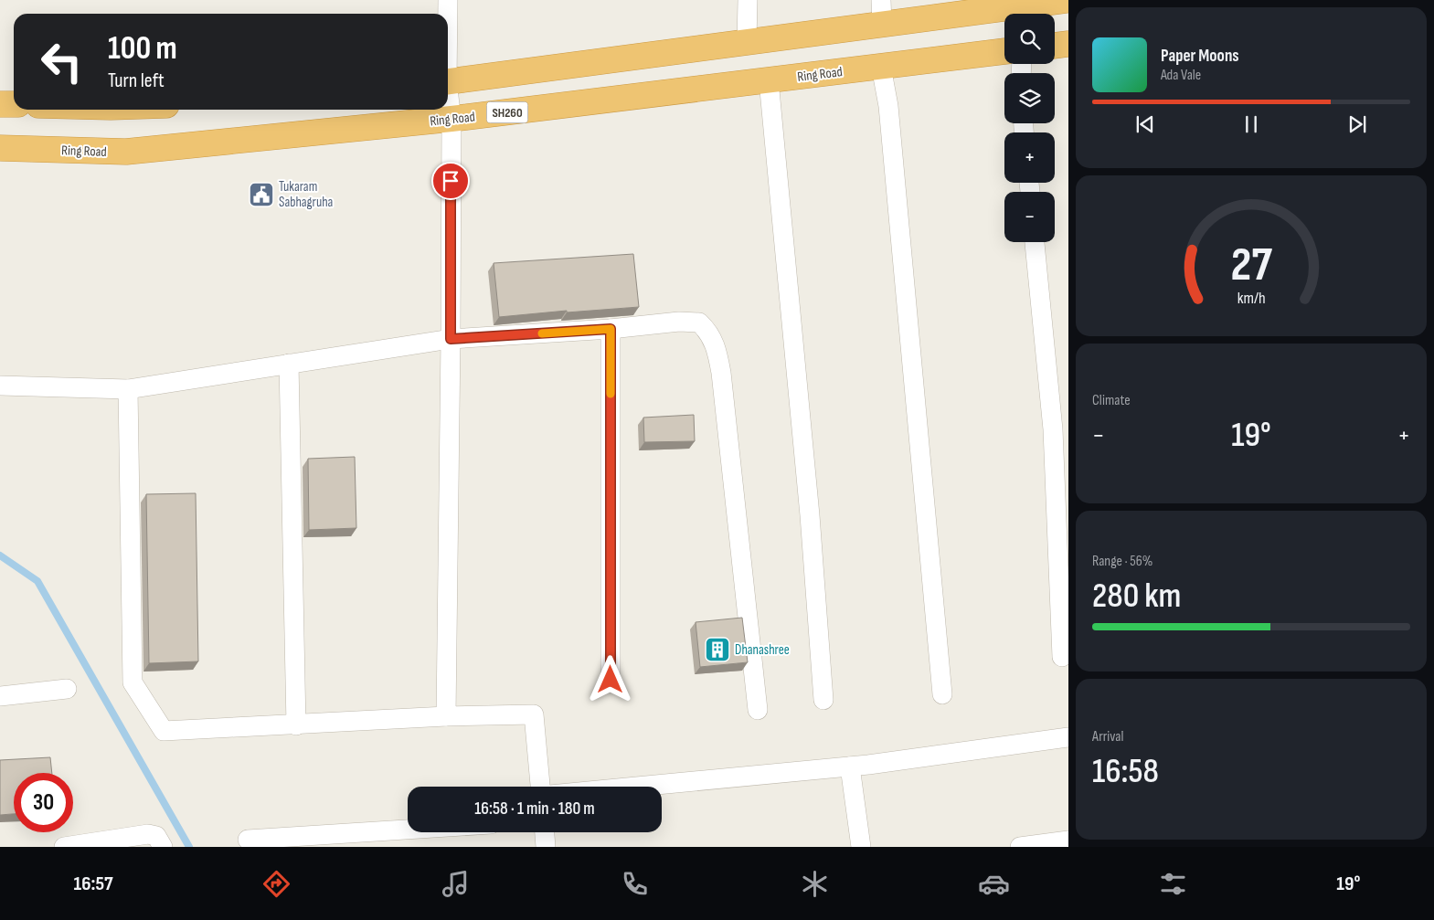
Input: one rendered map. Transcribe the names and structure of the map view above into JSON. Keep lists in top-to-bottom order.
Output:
{
  "streets": {
    "highway": ["Ring Road", "SH260"]
  },
  "places": {
    "public building": ["Tukaram Sabhagruha"],
    "building": ["Dhanashree"]
  },
  "page": {
    "map_buttons": ["+", "−"],
    "turn": ["100 m", "Turn left"],
    "song": ["Paper Moons", "Ada Vale"],
    "tile": [
      "Climate",
      ["Range · 56%", "280 km"],
      ["Arrival", "16:58"]
    ],
    "heat": ["−", "19°", "+"],
    "limit": "30",
    "trip": "16:58 · 1 min · 180 m",
    "tabs": ["16:57", "19°"],
    "gauge": ["27", "km/h"]
  }
}
